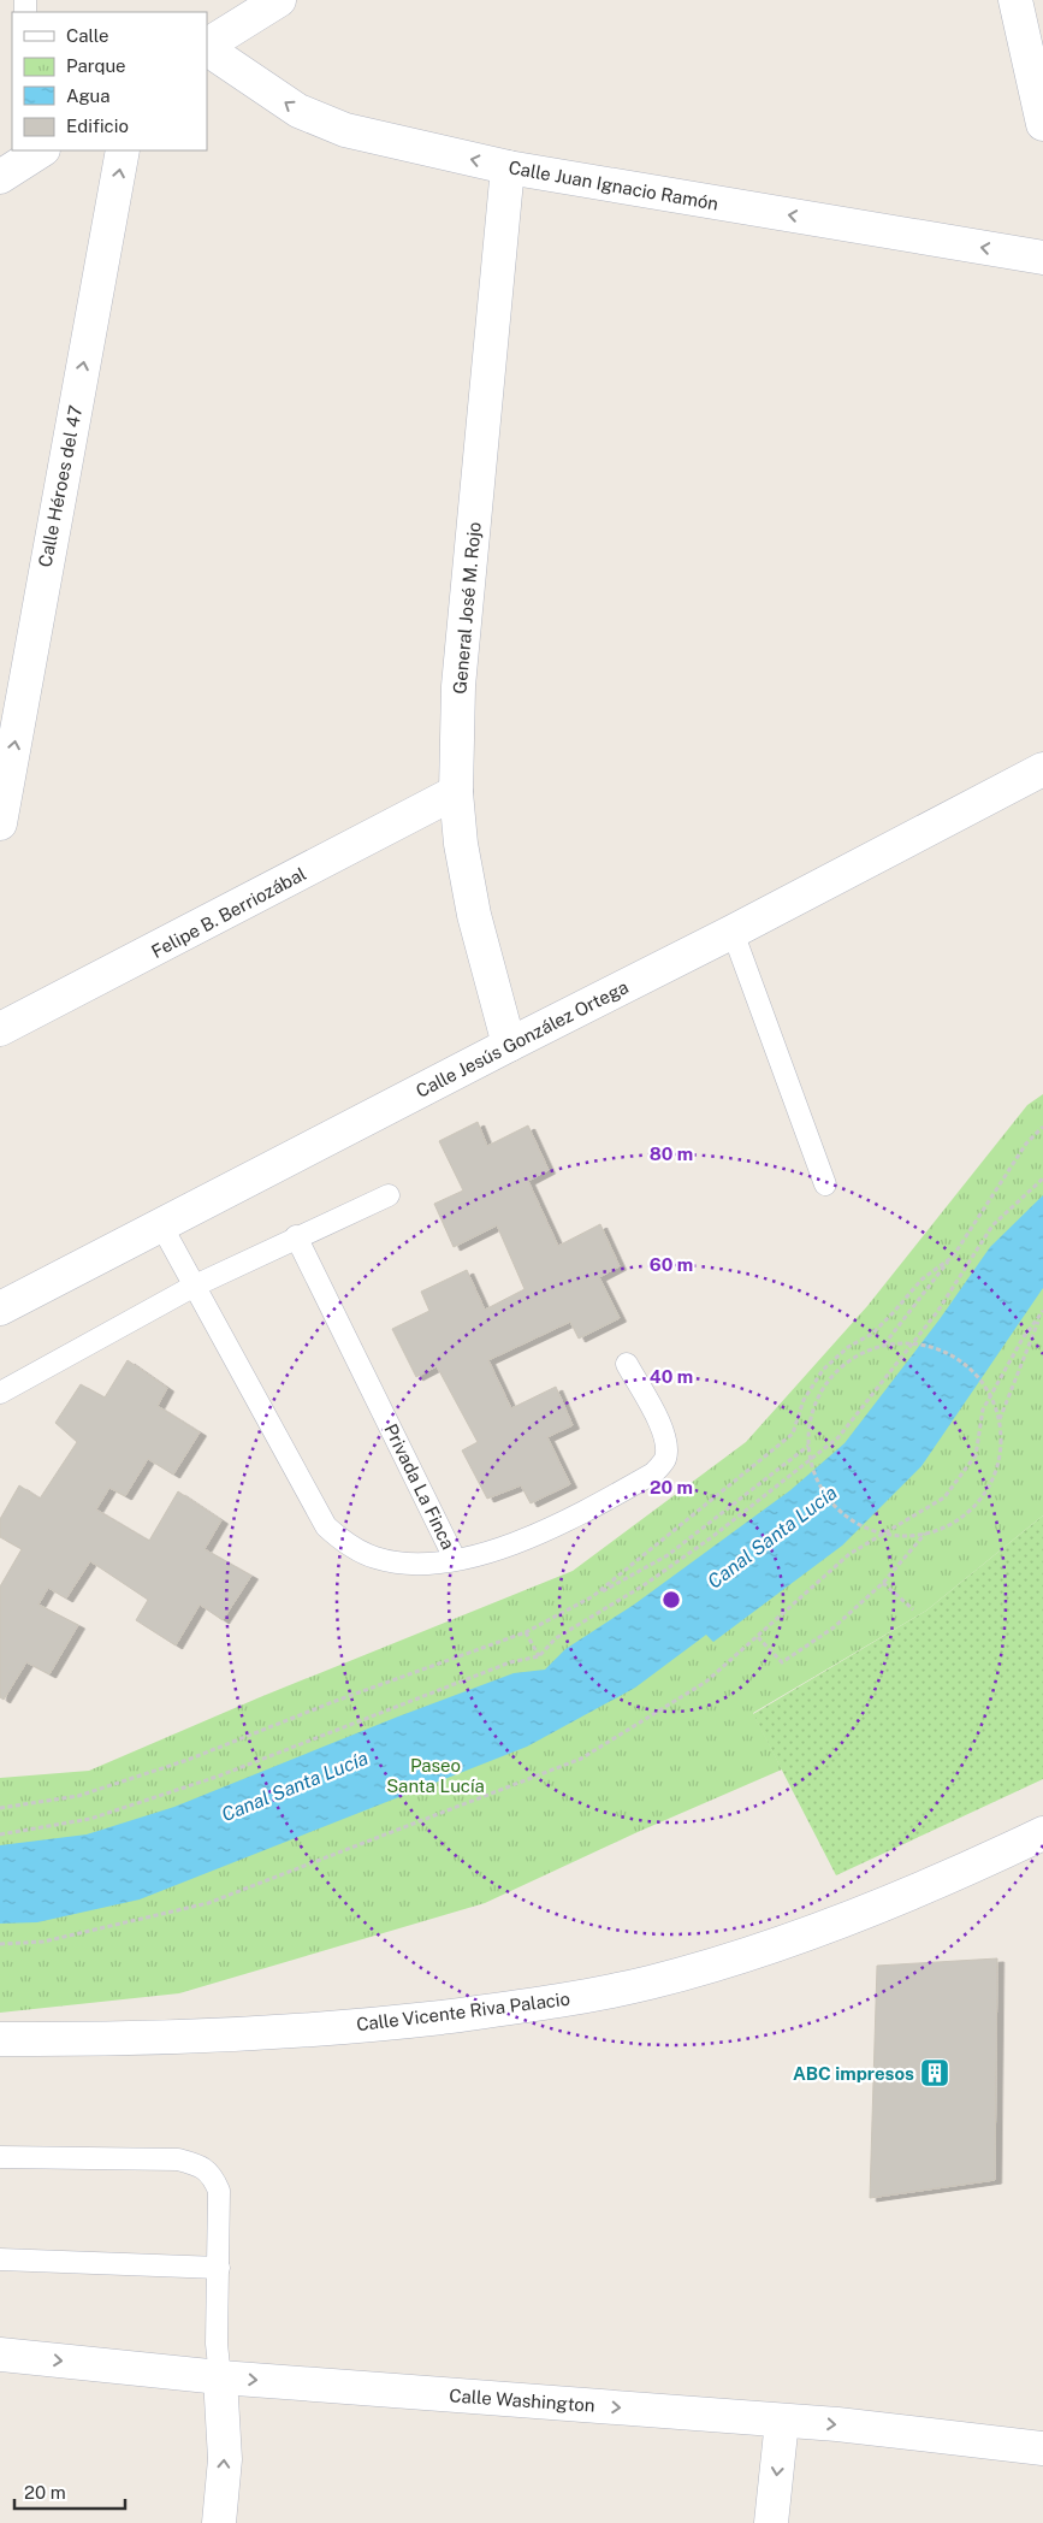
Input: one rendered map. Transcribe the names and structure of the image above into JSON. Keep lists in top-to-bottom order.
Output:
{
  "streets": {
    "street": [
      "Calle Juan Ignacio Ramón",
      "Calle Héroes del 47",
      "General José M. Rojo",
      "Felipe B. Berriozábal",
      "Calle Jesús González Ortega",
      "Calle Vicente Riva Palacio",
      "Calle Washington"
    ],
    "lane": ["Privada La Finca"]
  },
  "crossings": [
    ["Calle Juan Ignacio Ramón", "General José M. Rojo"],
    ["General José M. Rojo", "Felipe B. Berriozábal"],
    ["General José M. Rojo", "Calle Jesús González Ortega"],
    ["Calle Jesús González Ortega", "Privada La Finca"]
  ],
  "one_way": ["Calle Juan Ignacio Ramón", "Calle Héroes del 47", "Calle Washington"],
  "water": ["Canal Santa Lucía"],
  "parks": ["Paseo Santa Lucía"],
  "places": {
    "building": ["ABC impresos"]
  },
  "legend": [
    "Calle",
    "Parque",
    "Agua",
    "Edificio"
  ],
  "scale_bar": "20 m",
  "rings": [
    "80 m",
    "60 m",
    "40 m",
    "20 m"
  ]
}
